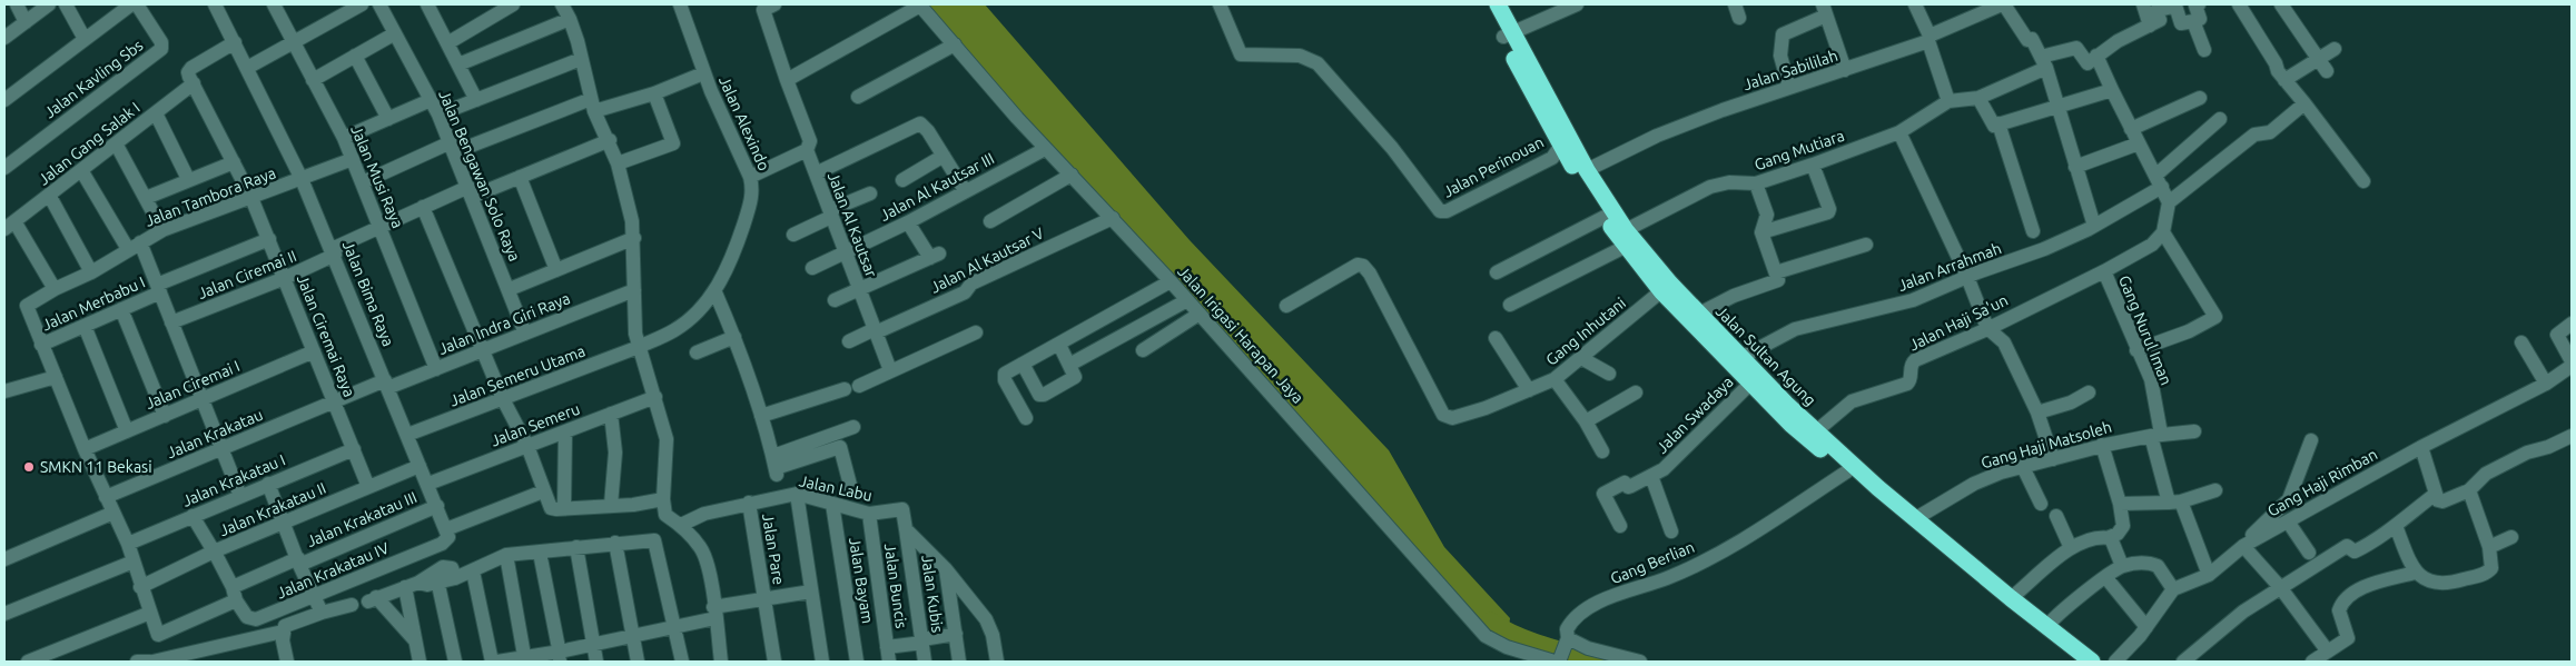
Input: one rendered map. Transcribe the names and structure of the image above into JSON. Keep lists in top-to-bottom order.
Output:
{
  "streets": {
    "highway": ["Jalan Sultan Agung"],
    "street": [
      "Jalan Sabililah",
      "Jalan Kavling Sbs",
      "Jalan Alexindo",
      "Jalan Gang Salak I",
      "Gang Mutiara",
      "Jalan Perinouan",
      "Jalan Bengawan Solo Raya",
      "Jalan Musi Raya",
      "Jalan Al Kautsar III",
      "Jalan Tambora Raya",
      "Jalan Al Kautsar",
      "Jalan Al Kautsar V",
      "Jalan Arrahmah",
      "Jalan Ciremai II",
      "Jalan Bima Raya",
      "Jalan Merbabu I",
      "Jalan Haji Sa'un",
      "Jalan Indra Giri Raya",
      "Gang Nurul Iman",
      "Gang Inhutani",
      "Jalan Irigasi Harapan Jaya",
      "Jalan Ciremai Raya",
      "Jalan Semeru Utama",
      "Jalan Ciremai I",
      "Jalan Swadaya",
      "Jalan Semeru",
      "Jalan Krakatau",
      "Gang Haji Matsoleh",
      "Jalan Krakatau I",
      "Gang Haji Rimban",
      "Jalan Labu",
      "Jalan Krakatau II",
      "Jalan Krakatau III",
      "Jalan Pare",
      "Gang Berlian",
      "Jalan Krakatau IV",
      "Jalan Bayam",
      "Jalan Buncis",
      "Jalan Kubis"
    ]
  },
  "crossings": [
    ["Jalan Sabililah", "Jalan Sultan Agung"],
    ["Jalan Alexindo", "Jalan Semeru Utama"],
    ["Jalan Gang Salak I", "Jalan Merbabu I"],
    ["Jalan Gang Salak I", "Jalan Ciremai Raya"],
    ["Gang Mutiara", "Jalan Sultan Agung"],
    ["Jalan Perinouan", "Jalan Sultan Agung"],
    ["Jalan Bengawan Solo Raya", "Jalan Ciremai II"],
    ["Jalan Bengawan Solo Raya", "Jalan Indra Giri Raya"],
    ["Jalan Musi Raya", "Jalan Tambora Raya"],
    ["Jalan Musi Raya", "Jalan Ciremai II"],
    ["Jalan Musi Raya", "Jalan Indra Giri Raya"],
    ["Jalan Al Kautsar III", "Jalan Al Kautsar"],
    ["Jalan Al Kautsar III", "Jalan Irigasi Harapan Jaya"],
    ["Jalan Tambora Raya", "Jalan Bima Raya"],
    ["Jalan Tambora Raya", "Jalan Merbabu I"],
    ["Jalan Tambora Raya", "Jalan Ciremai Raya"],
    ["Jalan Al Kautsar", "Jalan Al Kautsar V"],
    ["Jalan Al Kautsar V", "Jalan Irigasi Harapan Jaya"],
    ["Jalan Arrahmah", "Jalan Sultan Agung"],
    ["Jalan Ciremai II", "Jalan Bima Raya"],
    ["Jalan Ciremai II", "Jalan Merbabu I"],
    ["Jalan Ciremai II", "Jalan Ciremai Raya"],
    ["Jalan Bima Raya", "Jalan Indra Giri Raya"],
    ["Jalan Bima Raya", "Jalan Semeru Utama"],
    ["Jalan Bima Raya", "Jalan Semeru"],
    ["Jalan Bima Raya", "Jalan Krakatau"],
    ["Jalan Bima Raya", "Jalan Krakatau II"],
    ["Jalan Bima Raya", "Jalan Krakatau III"],
    ["Jalan Bima Raya", "Jalan Krakatau IV"],
    ["Jalan Merbabu I", "Jalan Ciremai I"],
    ["Jalan Merbabu I", "Jalan Krakatau"],
    ["Jalan Merbabu I", "Jalan Krakatau I"],
    ["Jalan Haji Sa'un", "Gang Nurul Iman"],
    ["Jalan Haji Sa'un", "Jalan Sultan Agung"],
    ["Jalan Indra Giri Raya", "Jalan Krakatau"],
    ["Gang Nurul Iman", "Gang Haji Matsoleh"],
    ["Gang Nurul Iman", "Gang Haji Rimban"],
    ["Gang Inhutani", "Jalan Sultan Agung"],
    ["Jalan Irigasi Harapan Jaya", "Gang Berlian"],
    ["Jalan Ciremai Raya", "Jalan Ciremai I"],
    ["Jalan Ciremai Raya", "Jalan Krakatau"],
    ["Jalan Ciremai Raya", "Jalan Krakatau I"],
    ["Jalan Ciremai Raya", "Jalan Krakatau II"],
    ["Jalan Sultan Agung", "Jalan Swadaya"],
    ["Jalan Sultan Agung", "Gang Haji Matsoleh"],
    ["Jalan Sultan Agung", "Gang Berlian"],
    ["Jalan Krakatau I", "Jalan Krakatau III"],
    ["Jalan Krakatau I", "Jalan Krakatau IV"],
    ["Jalan Labu", "Jalan Pare"],
    ["Jalan Labu", "Jalan Bayam"],
    ["Jalan Labu", "Jalan Buncis"],
    ["Jalan Labu", "Jalan Kubis"],
    ["Jalan Krakatau II", "Jalan Krakatau III"],
    ["Jalan Krakatau II", "Jalan Krakatau IV"],
    ["Jalan Krakatau III", "Jalan Krakatau IV"]
  ],
  "places": ["SMKN 11 Bekasi"]
}
